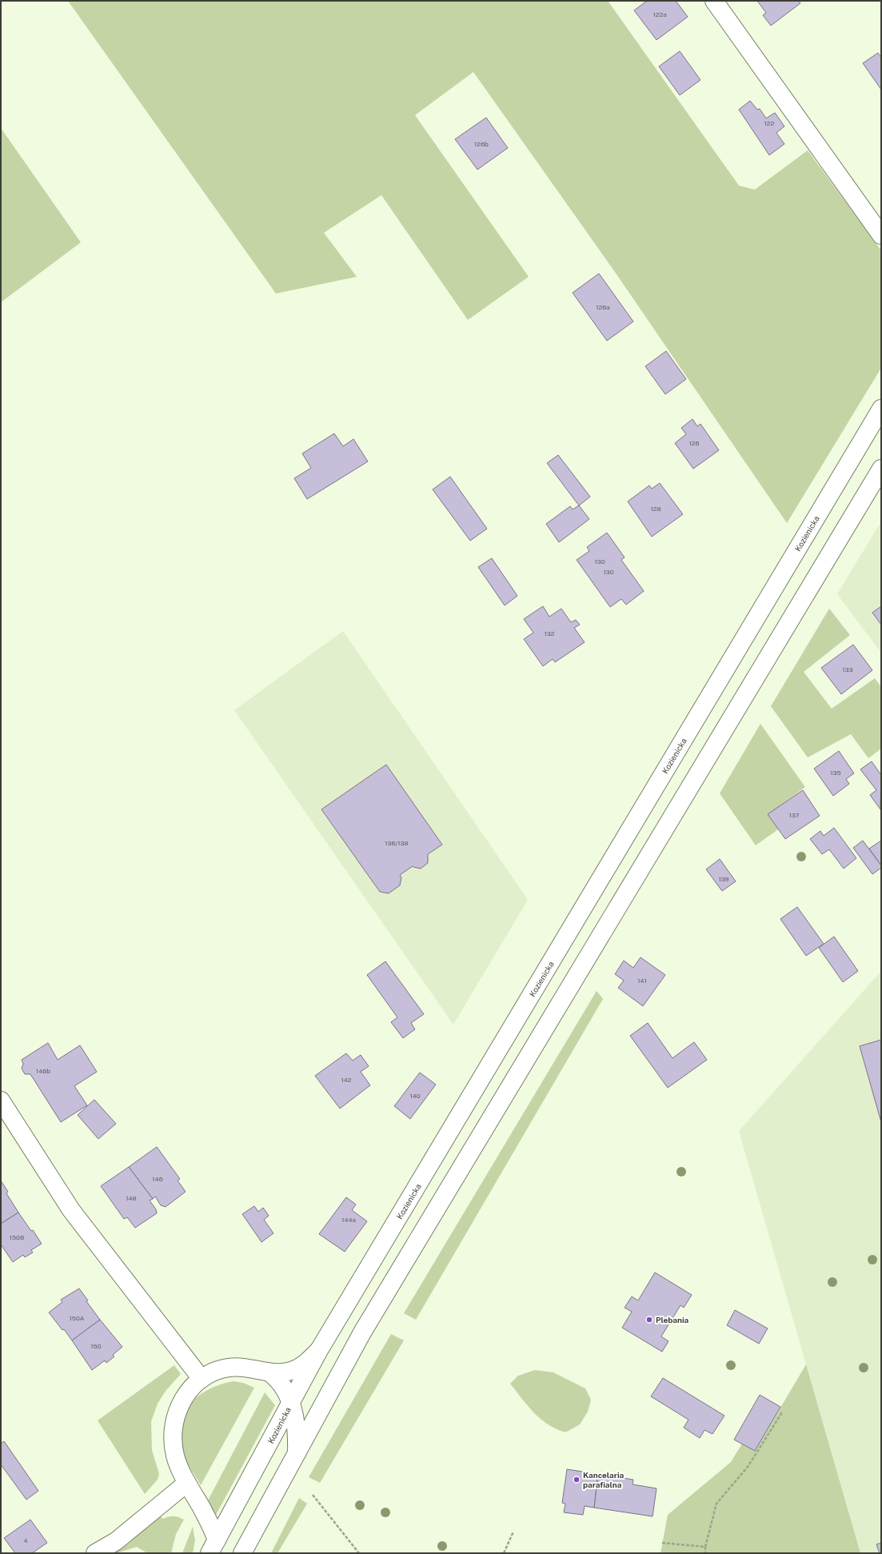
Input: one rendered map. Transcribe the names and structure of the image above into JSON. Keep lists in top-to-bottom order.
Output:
{
  "streets": {
    "main road": ["Kozienicka"]
  },
  "places": ["Plebania", "Kancelaria parafialna"],
  "house_numbers": [
    "122a",
    "122",
    "126b",
    "126a",
    "126",
    "128",
    "130",
    "130",
    "132",
    "133",
    "135",
    "137",
    "136/138",
    "139",
    "141",
    "146b",
    "142",
    "140",
    "146",
    "148",
    "144a",
    "150B",
    "150A",
    "150",
    "4"
  ]
}
